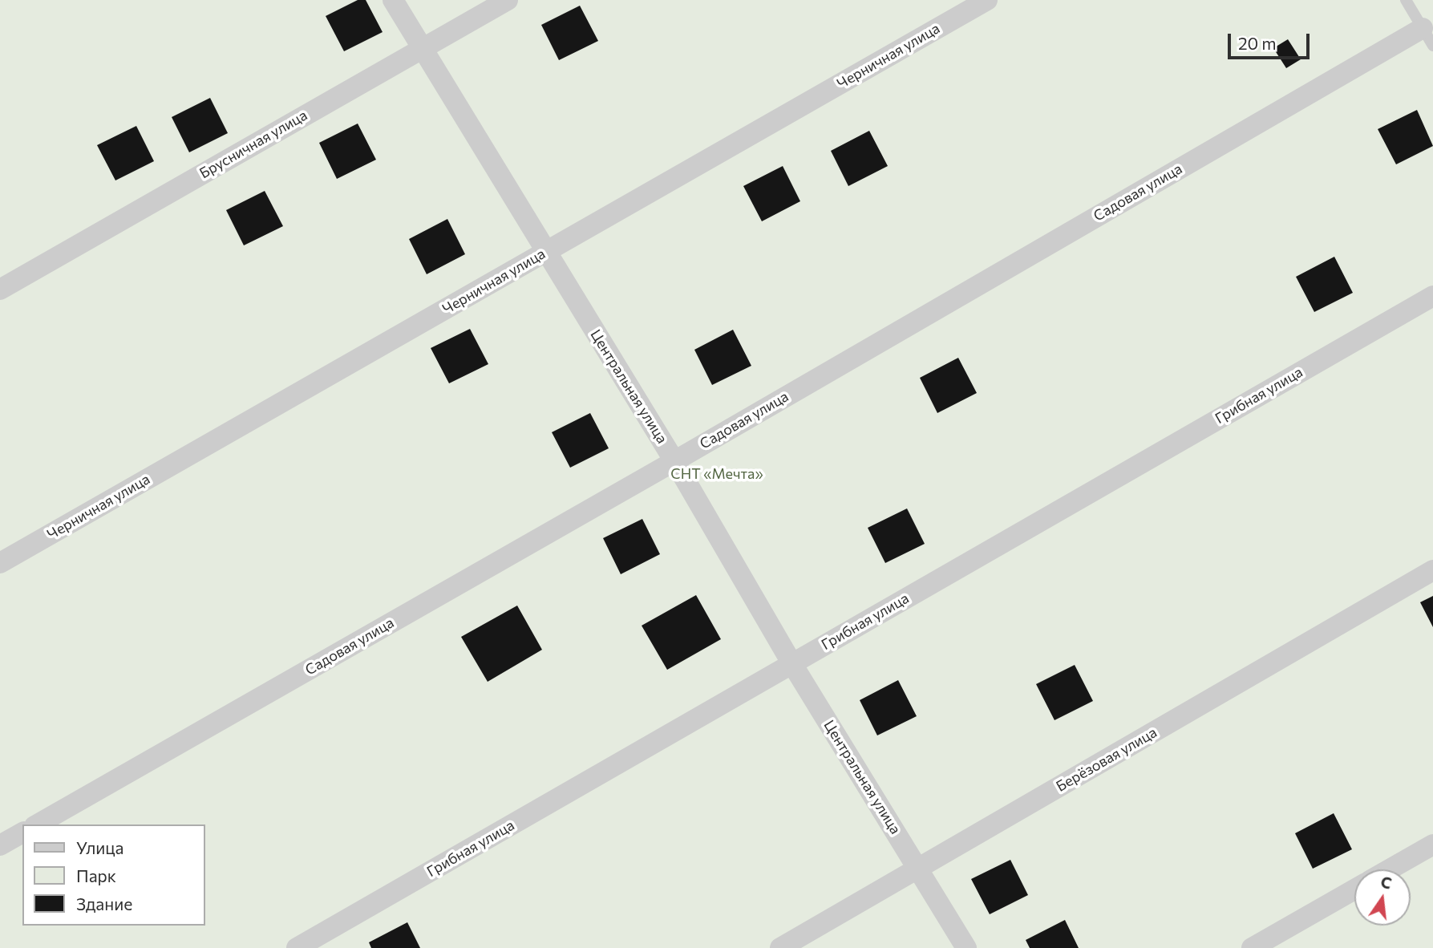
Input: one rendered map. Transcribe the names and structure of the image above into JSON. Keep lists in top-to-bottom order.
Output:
{
  "streets": {
    "street": [
      "Черничная улица",
      "Брусничная улица",
      "Садовая улица",
      "Центральная улица",
      "Грибная улица",
      "Берёзовая улица"
    ]
  },
  "crossings": [
    ["Черничная улица", "Центральная улица"],
    ["Брусничная улица", "Центральная улица"],
    ["Садовая улица", "Центральная улица"],
    ["Центральная улица", "Грибная улица"],
    ["Центральная улица", "Берёзовая улица"]
  ],
  "parks": ["СНТ «Мечта»"],
  "legend": ["Улица", "Парк", "Здание"],
  "scale_bar": "20 m",
  "north": "top"
}
